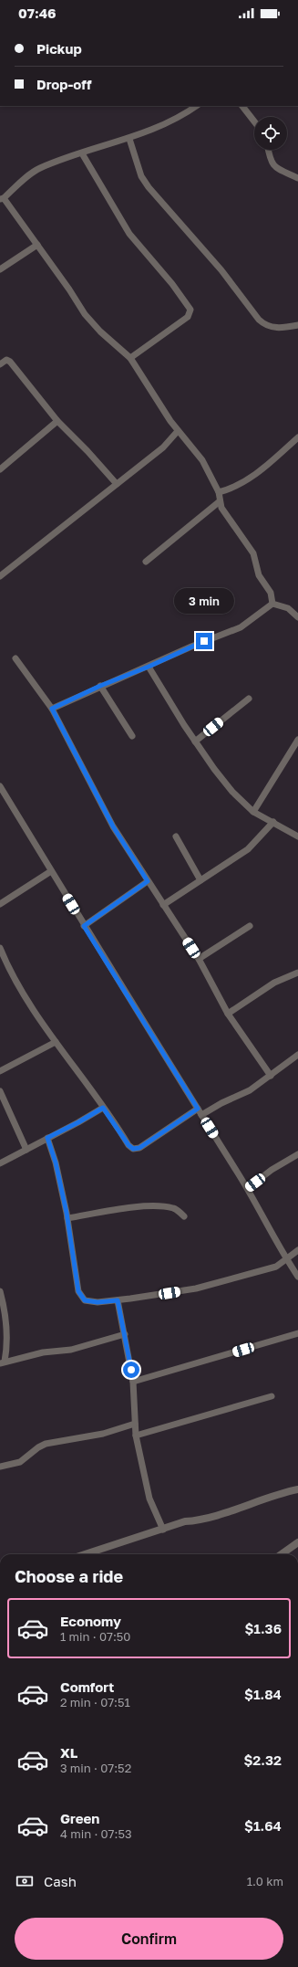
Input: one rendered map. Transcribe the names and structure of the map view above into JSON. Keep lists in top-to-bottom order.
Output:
{
  "page": {
    "status": "07:46",
    "banner": ["Pickup", "Drop-off"],
    "bubble": "3 min",
    "heading": "Choose a ride",
    "list": [
      {
        "name": "Economy",
        "note": "1 min · 07:50",
        "value": "$1.36"
      },
      {
        "name": "Comfort",
        "note": "2 min · 07:51",
        "value": "$1.84"
      },
      {
        "name": "XL",
        "note": "3 min · 07:52",
        "value": "$2.32"
      },
      {
        "name": "Green",
        "note": "4 min · 07:53",
        "value": "$1.64"
      }
    ],
    "pay": ["Cash", "1.0 km"],
    "buttons": "Confirm"
  }
}
